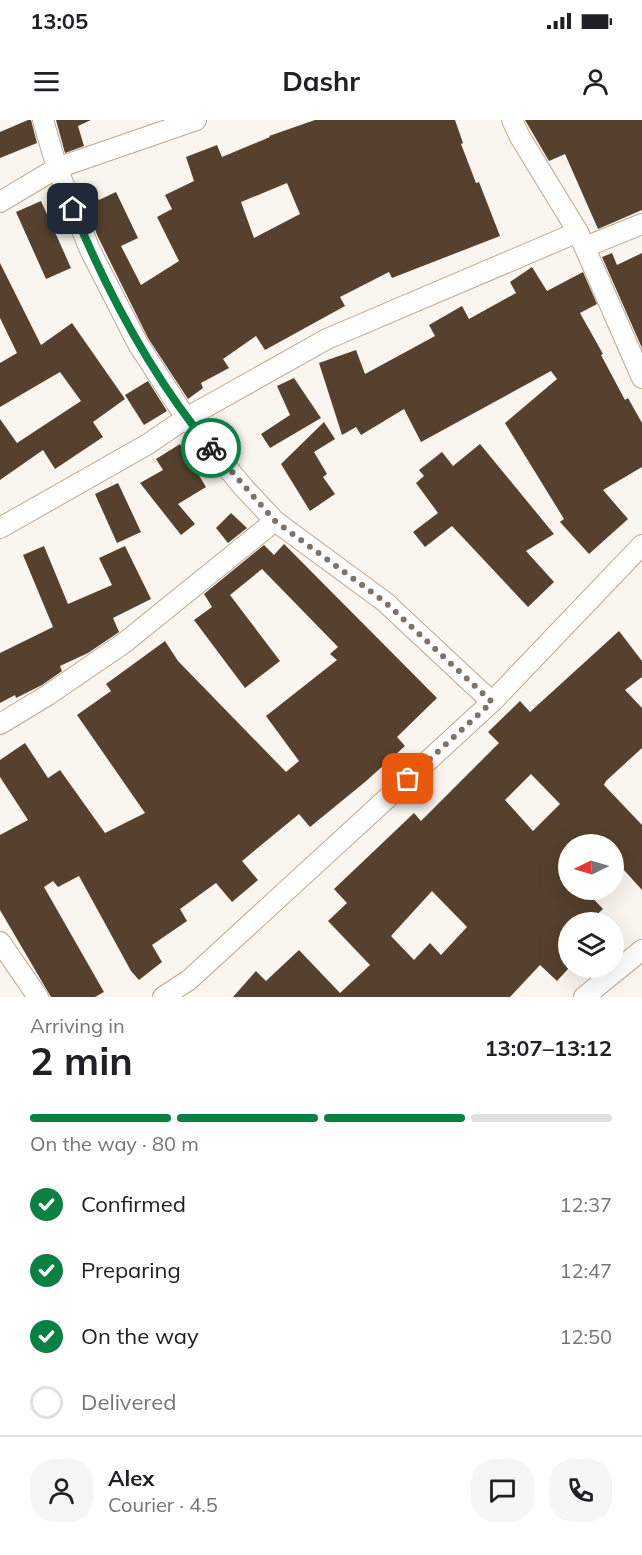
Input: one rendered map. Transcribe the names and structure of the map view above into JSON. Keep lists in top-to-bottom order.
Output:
{
  "north": "left",
  "page": {
    "status": "13:05",
    "header": "Dashr",
    "heading": ["2 min", "Arriving in", "13:07–13:12"],
    "panel": ["Alex", "Courier · 4.5"],
    "bar": "On the way · 80 m",
    "list": [
      ["Confirmed", "12:37"],
      ["Preparing", "12:47"],
      ["On the way", "12:50"],
      "Delivered"
    ]
  }
}
